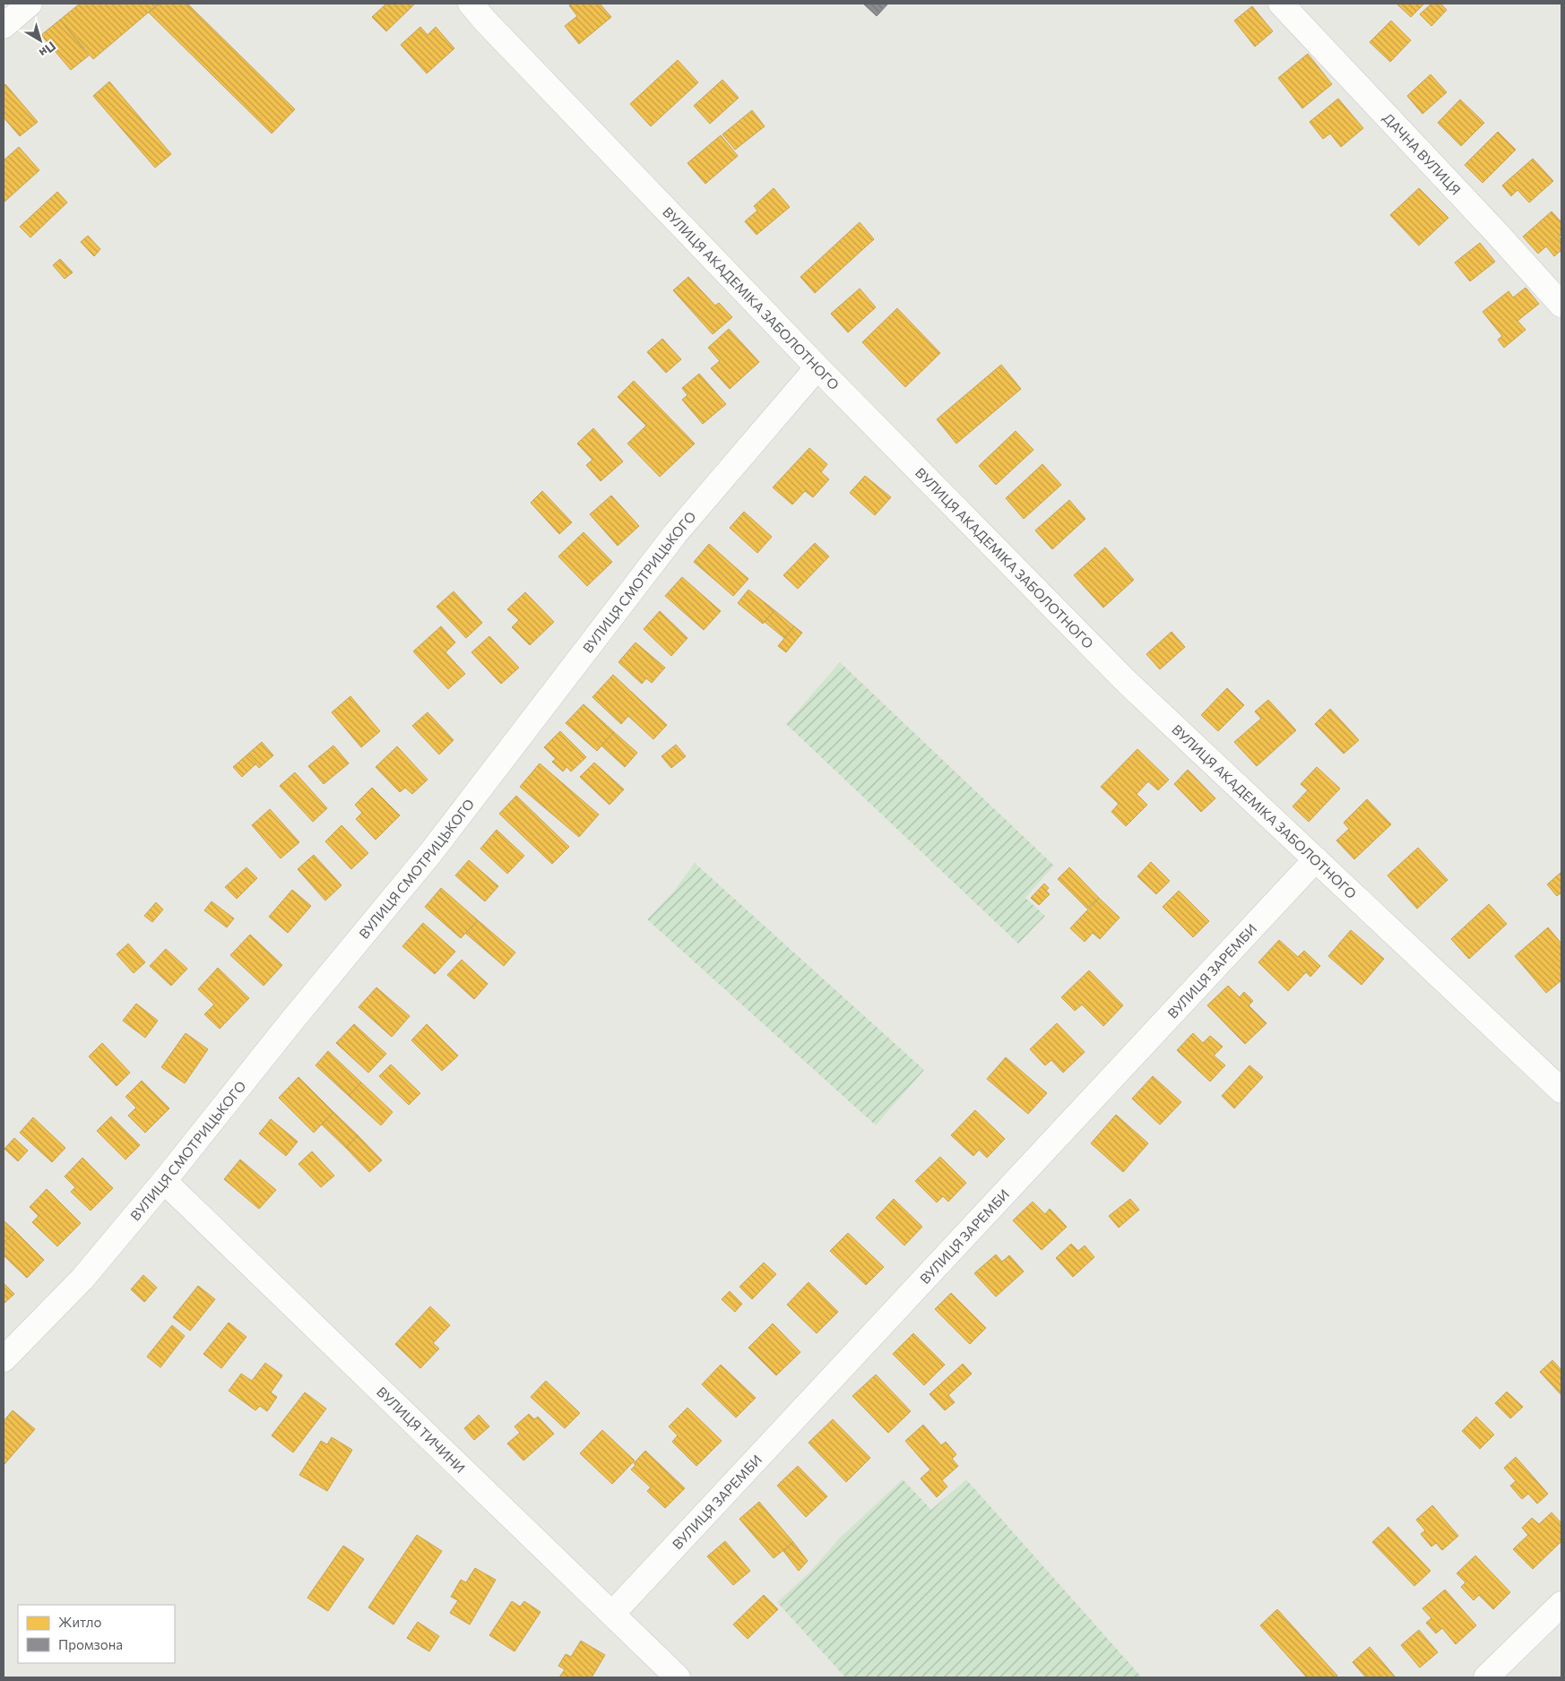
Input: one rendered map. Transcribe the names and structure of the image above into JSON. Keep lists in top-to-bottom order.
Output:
{
  "streets": {
    "street": [
      "ДАЧНА ВУЛИЦЯ",
      "ВУЛИЦЯ АКАДЕМІКА ЗАБОЛОТНОГО",
      "ВУЛИЦЯ СМОТРИЦЬКОГО",
      "ВУЛИЦЯ ЗАРЕМБИ",
      "ВУЛИЦЯ ТИЧИНИ"
    ]
  },
  "crossings": [
    ["ВУЛИЦЯ АКАДЕМІКА ЗАБОЛОТНОГО", "ВУЛИЦЯ СМОТРИЦЬКОГО"],
    ["ВУЛИЦЯ АКАДЕМІКА ЗАБОЛОТНОГО", "ВУЛИЦЯ ЗАРЕМБИ"],
    ["ВУЛИЦЯ СМОТРИЦЬКОГО", "ВУЛИЦЯ ТИЧИНИ"],
    ["ВУЛИЦЯ ЗАРЕМБИ", "ВУЛИЦЯ ТИЧИНИ"]
  ],
  "legend": ["Житло", "Промзона"],
  "north": "bottom right"
}
